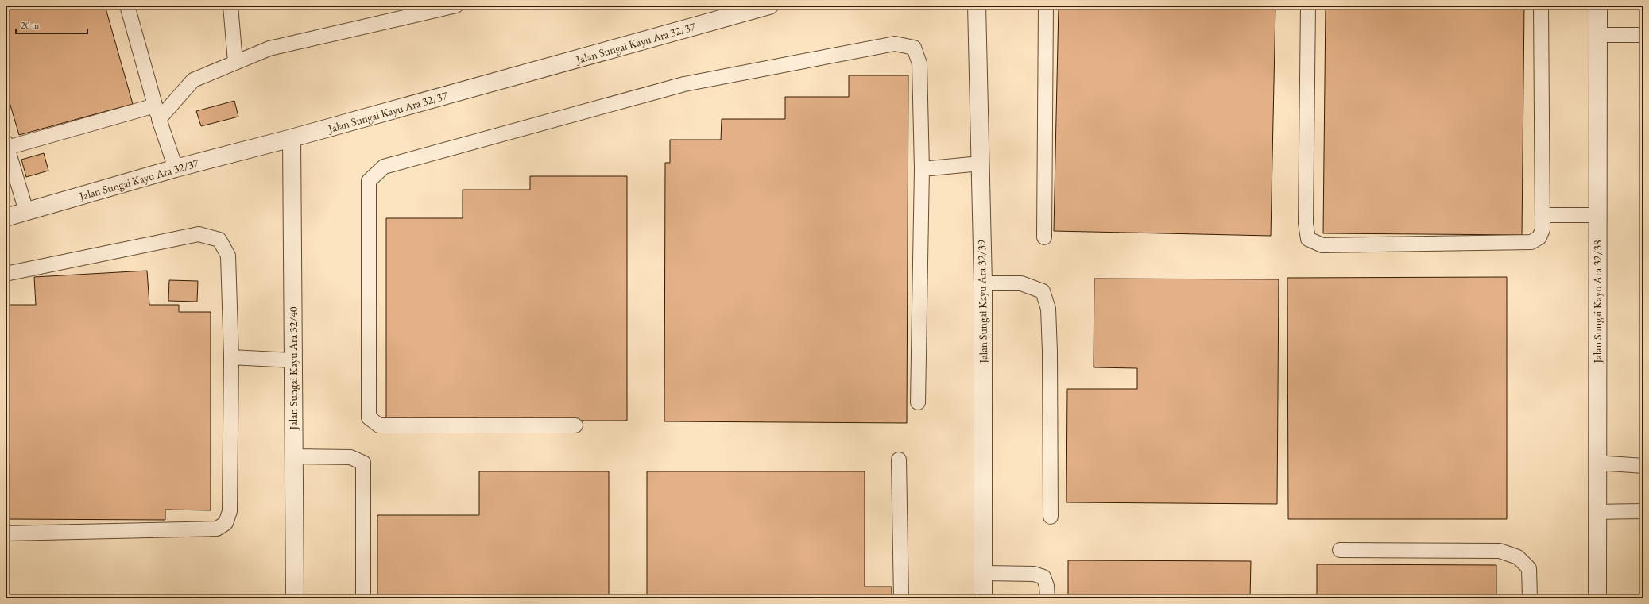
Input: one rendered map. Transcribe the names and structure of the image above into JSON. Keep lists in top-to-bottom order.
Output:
{
  "streets": {
    "street": [
      "Jalan Sungai Kayu Ara 32/37",
      "Jalan Sungai Kayu Ara 32/39",
      "Jalan Sungai Kayu Ara 32/38",
      "Jalan Sungai Kayu Ara 32/40"
    ]
  },
  "crossings": [
    ["Jalan Sungai Kayu Ara 32/37", "Jalan Sungai Kayu Ara 32/40"]
  ],
  "scale_bar": "20 m"
}
